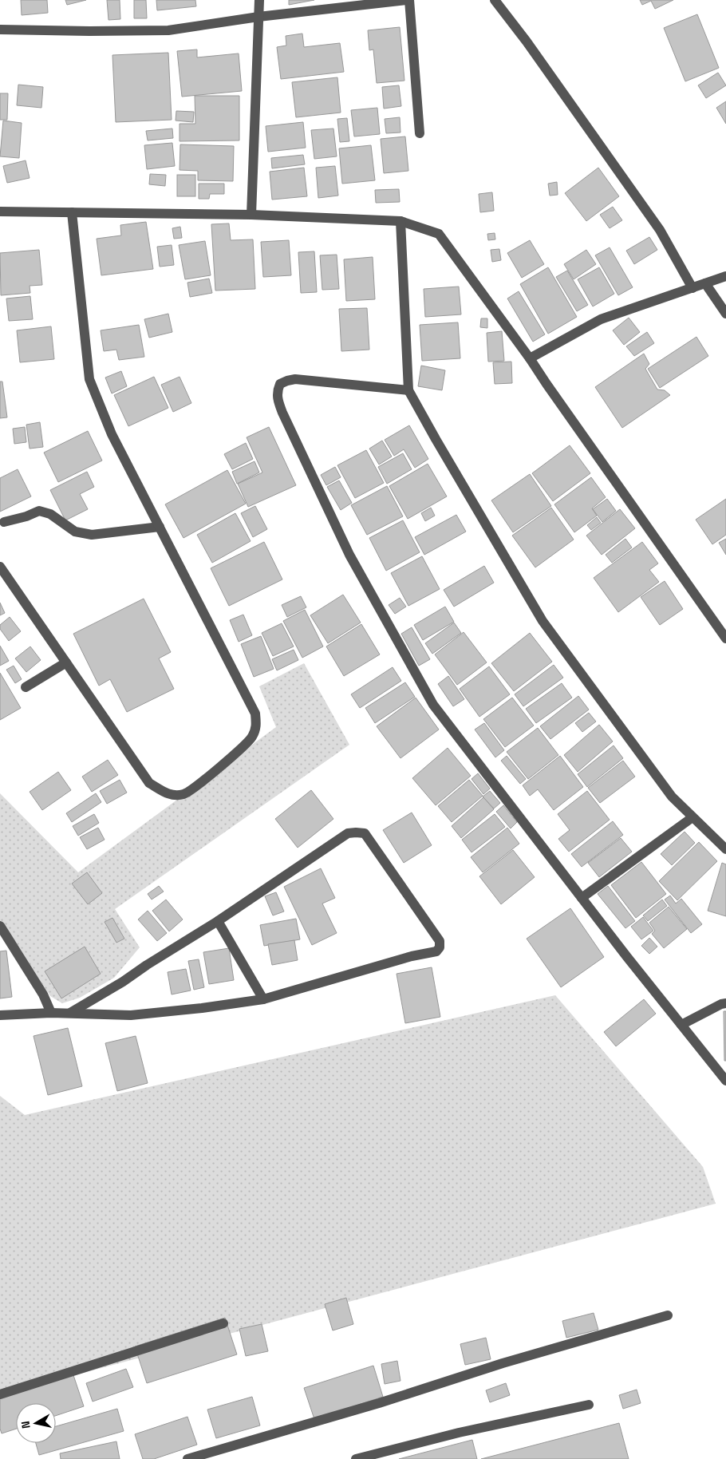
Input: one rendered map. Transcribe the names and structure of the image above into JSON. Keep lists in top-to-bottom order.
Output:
{
  "north": "left"
}
